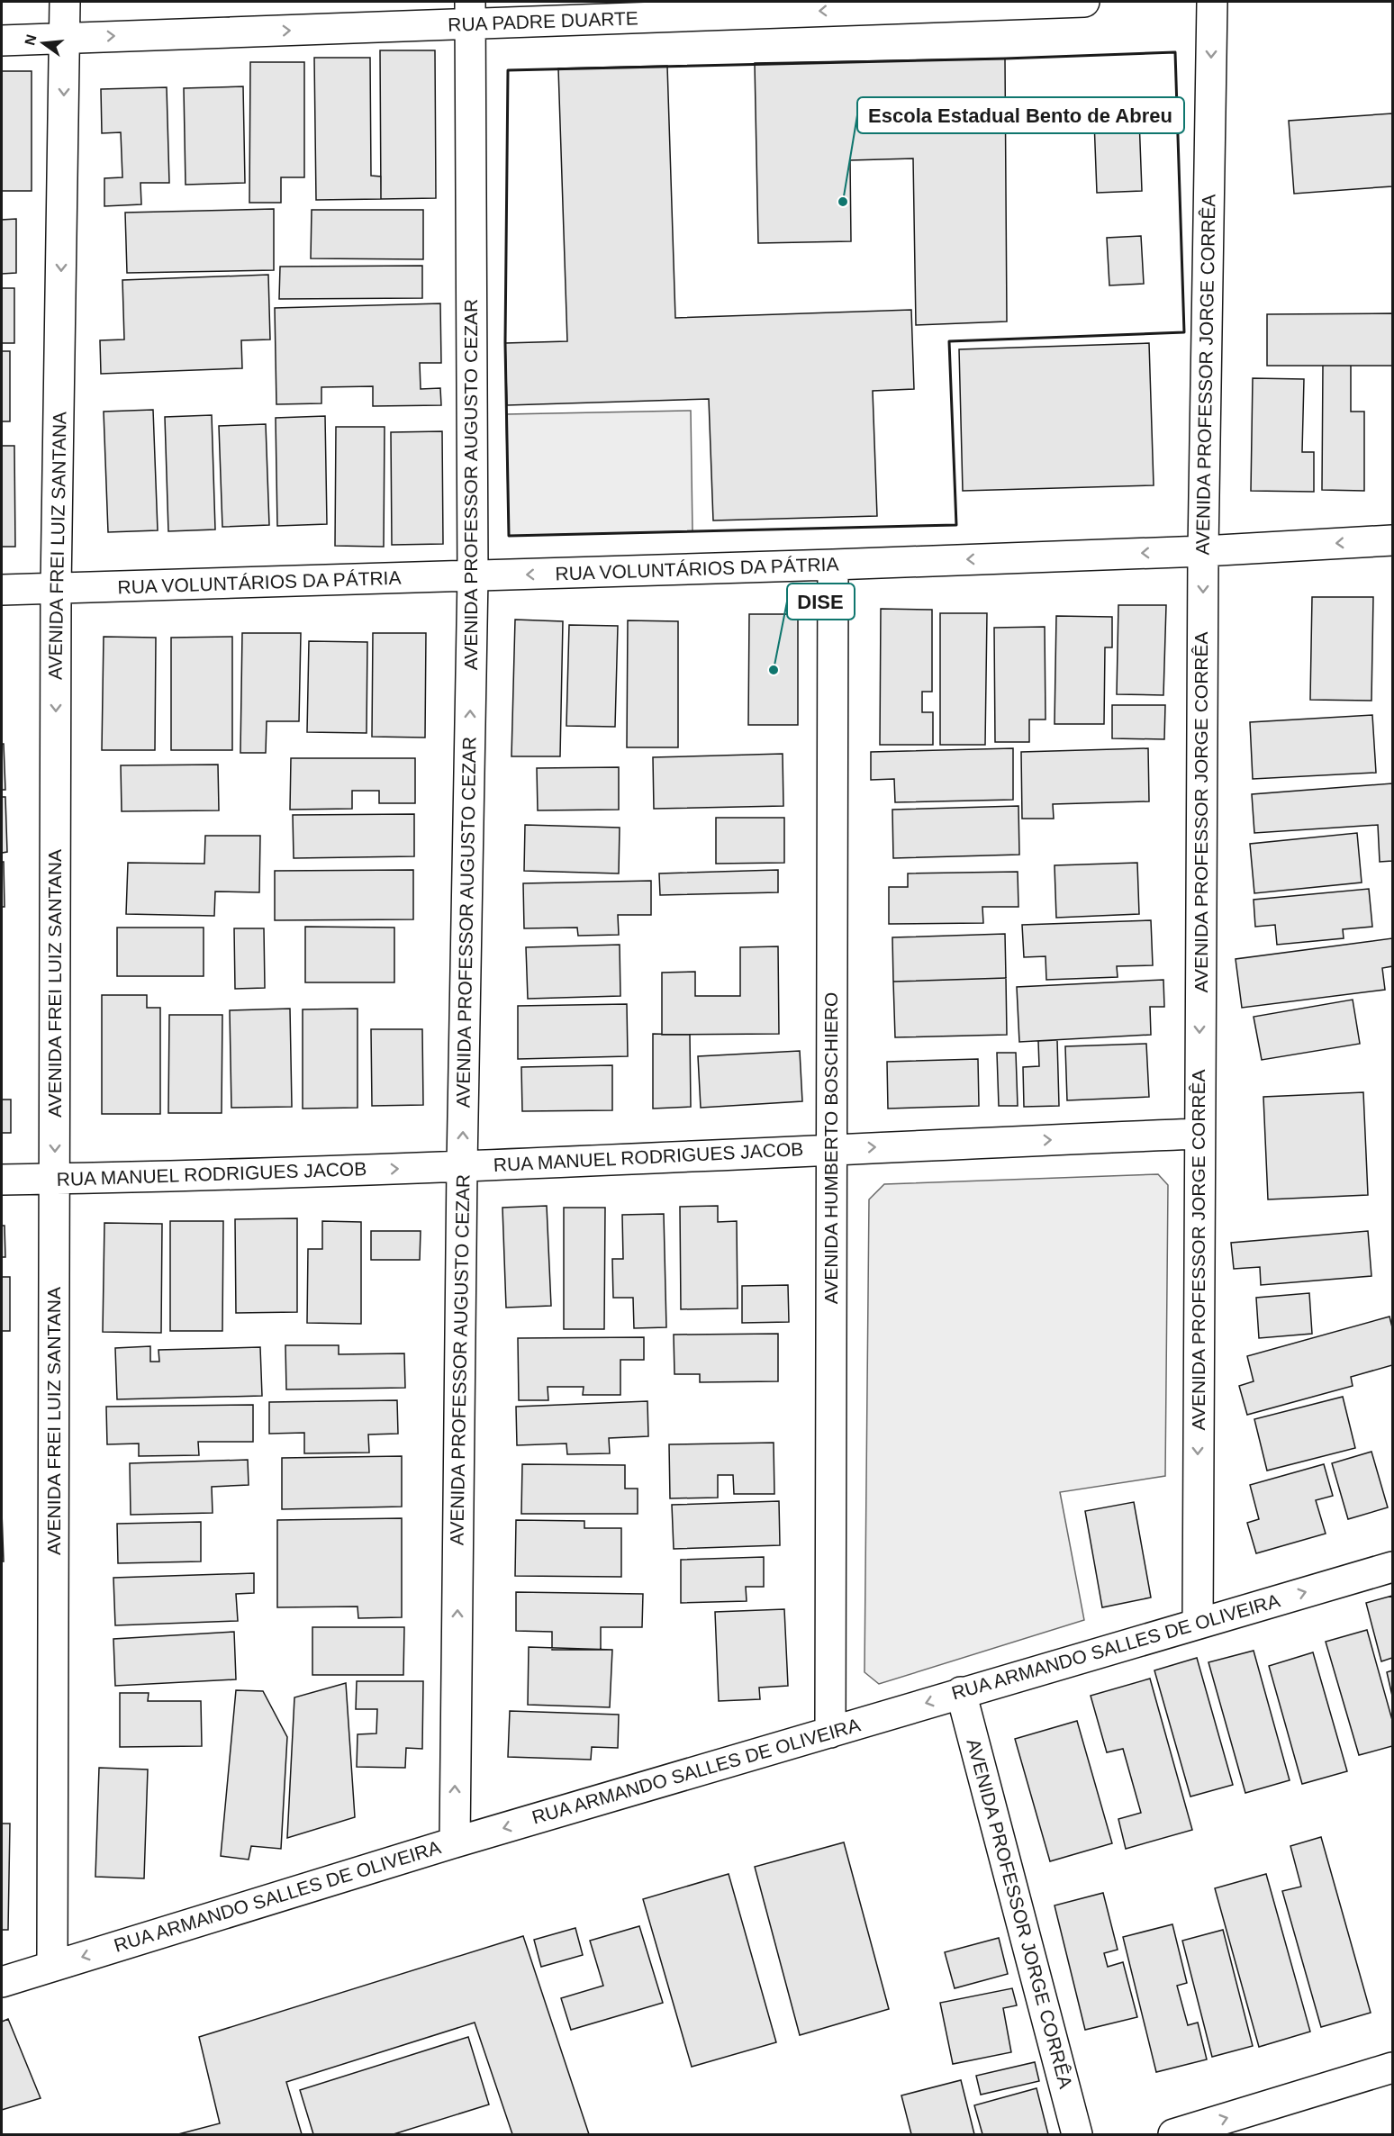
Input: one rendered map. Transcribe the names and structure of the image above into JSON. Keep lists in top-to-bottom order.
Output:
{
  "streets": {
    "street": [
      "RUA PADRE DUARTE",
      "AVENIDA PROFESSOR JORGE CORRÊA",
      "AVENIDA PROFESSOR AUGUSTO CEZAR",
      "AVENIDA FREI LUIZ SANTANA",
      "RUA VOLUNTÁRIOS DA PÁTRIA",
      "AVENIDA HUMBERTO BOSCHIERO",
      "RUA MANUEL RODRIGUES JACOB",
      "RUA ARMANDO SALLES DE OLIVEIRA"
    ]
  },
  "crossings": [
    ["RUA PADRE DUARTE", "AVENIDA PROFESSOR AUGUSTO CEZAR"],
    ["RUA PADRE DUARTE", "AVENIDA FREI LUIZ SANTANA"],
    ["AVENIDA PROFESSOR JORGE CORRÊA", "RUA VOLUNTÁRIOS DA PÁTRIA"],
    ["AVENIDA PROFESSOR JORGE CORRÊA", "RUA MANUEL RODRIGUES JACOB"],
    ["AVENIDA PROFESSOR JORGE CORRÊA", "RUA ARMANDO SALLES DE OLIVEIRA"],
    ["AVENIDA PROFESSOR AUGUSTO CEZAR", "RUA VOLUNTÁRIOS DA PÁTRIA"],
    ["AVENIDA PROFESSOR AUGUSTO CEZAR", "RUA MANUEL RODRIGUES JACOB"],
    ["AVENIDA PROFESSOR AUGUSTO CEZAR", "RUA ARMANDO SALLES DE OLIVEIRA"],
    ["AVENIDA FREI LUIZ SANTANA", "RUA VOLUNTÁRIOS DA PÁTRIA"],
    ["AVENIDA FREI LUIZ SANTANA", "RUA MANUEL RODRIGUES JACOB"],
    ["AVENIDA FREI LUIZ SANTANA", "RUA ARMANDO SALLES DE OLIVEIRA"],
    ["RUA VOLUNTÁRIOS DA PÁTRIA", "AVENIDA HUMBERTO BOSCHIERO"],
    ["AVENIDA HUMBERTO BOSCHIERO", "RUA MANUEL RODRIGUES JACOB"],
    ["AVENIDA HUMBERTO BOSCHIERO", "RUA ARMANDO SALLES DE OLIVEIRA"]
  ],
  "one_way": [
    "AVENIDA PROFESSOR JORGE CORRÊA",
    "AVENIDA PROFESSOR AUGUSTO CEZAR",
    "AVENIDA FREI LUIZ SANTANA",
    "RUA VOLUNTÁRIOS DA PÁTRIA",
    "RUA MANUEL RODRIGUES JACOB"
  ],
  "places": ["Escola Estadual Bento de Abreu", "DISE"],
  "north": "left"
}
